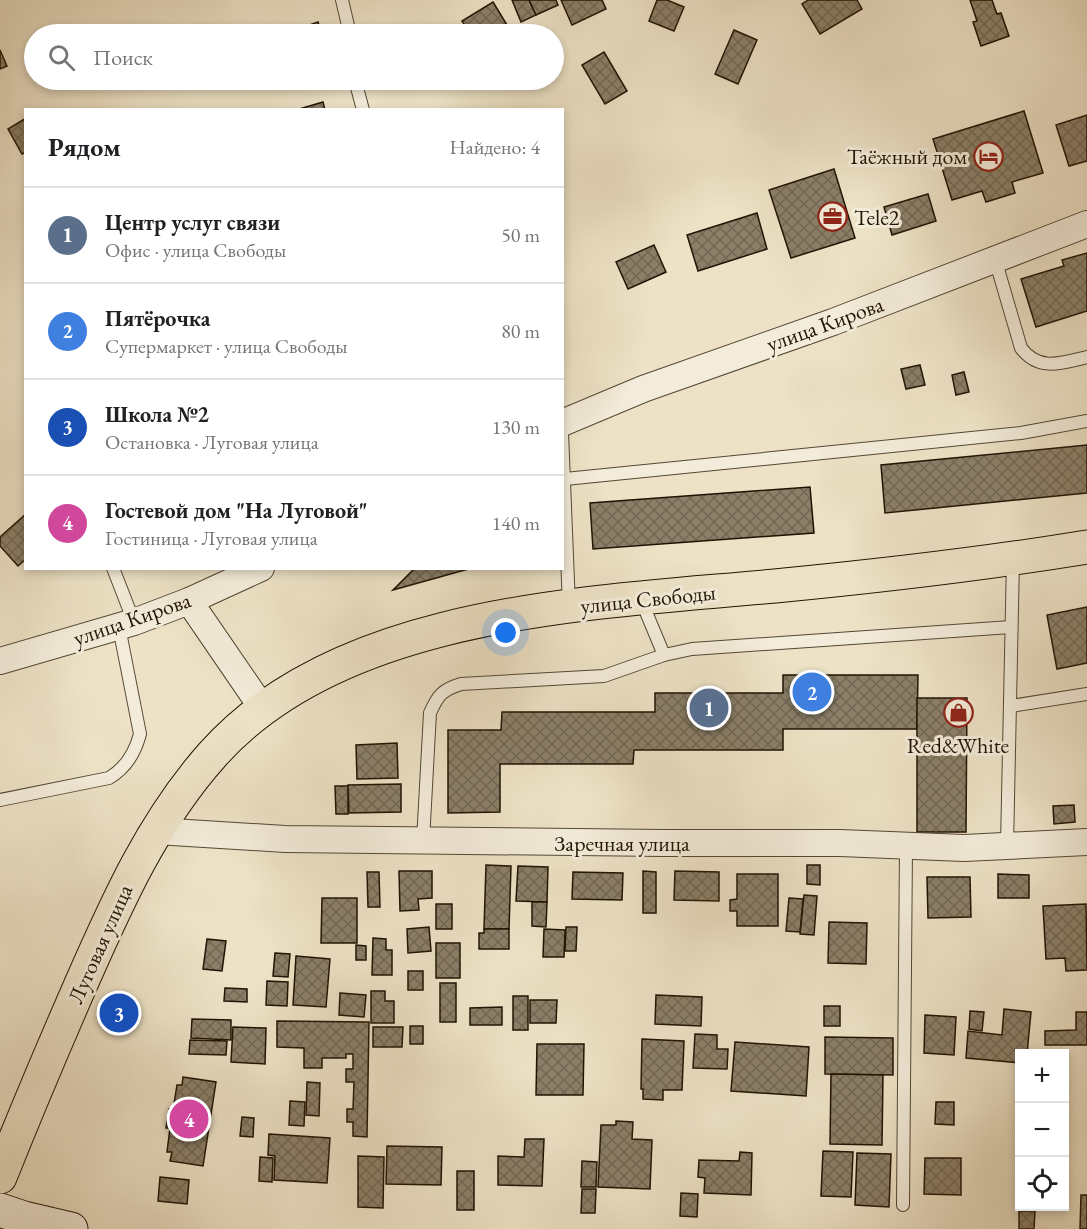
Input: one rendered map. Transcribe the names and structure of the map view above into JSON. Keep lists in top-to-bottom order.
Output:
{
  "streets": {
    "main road": ["улица Свободы", "Луговая улица"],
    "street": ["улица Кирова", "Заречная улица"]
  },
  "crossings": [
    ["улица Свободы", "Луговая улица"],
    ["Заречная улица", "Луговая улица"]
  ],
  "places": {
    "hotel": ["Таёжный дом"],
    "office": ["Tele2"],
    "shop": ["Red&White"]
  },
  "page": {
    "search": "Поиск",
    "heading": ["Рядом", "Найдено: 4"],
    "list": [
      {
        "mark": "1",
        "name": "Центр услуг связи",
        "note": "Офис · улица Свободы",
        "value": "50 m"
      },
      {
        "mark": "2",
        "name": "Пятёрочка",
        "note": "Супермаркет · улица Свободы",
        "value": "80 m"
      },
      {
        "mark": "3",
        "name": "Школа №2",
        "note": "Остановка · Луговая улица",
        "value": "130 m"
      },
      {
        "mark": "4",
        "name": "Гостевой дом \"На Луговой\"",
        "note": "Гостиница · Луговая улица",
        "value": "140 m"
      }
    ],
    "pins": [
      "2",
      "1",
      "3",
      "4"
    ],
    "map_buttons": ["+", "−"]
  }
}
